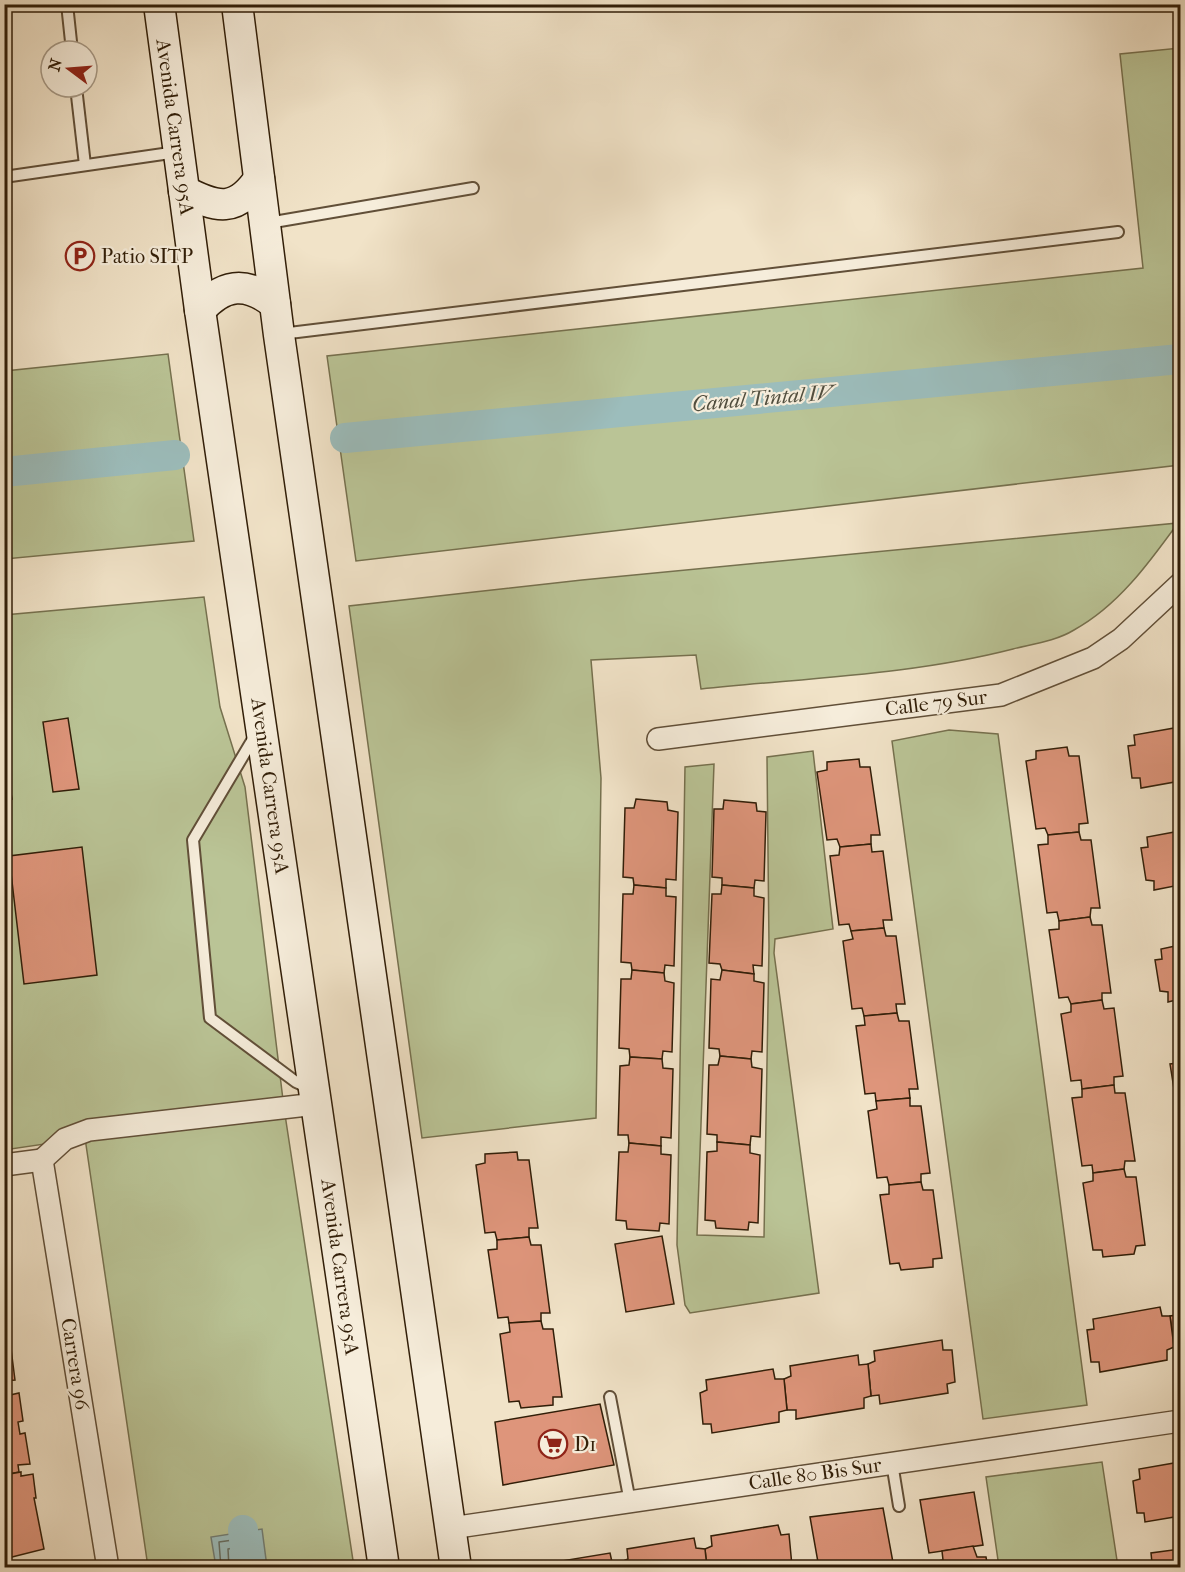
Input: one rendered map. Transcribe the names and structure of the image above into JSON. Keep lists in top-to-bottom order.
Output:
{
  "streets": {
    "main road": ["Avenida Carrera 95A"],
    "street": ["Calle 79 Sur", "Carrera 96", "Calle 80 Bis Sur"]
  },
  "water": ["Canal Tintal IV"],
  "places": {
    "parking": ["Patio SITP"],
    "supermarket": ["D1"]
  },
  "north": "left"
}
